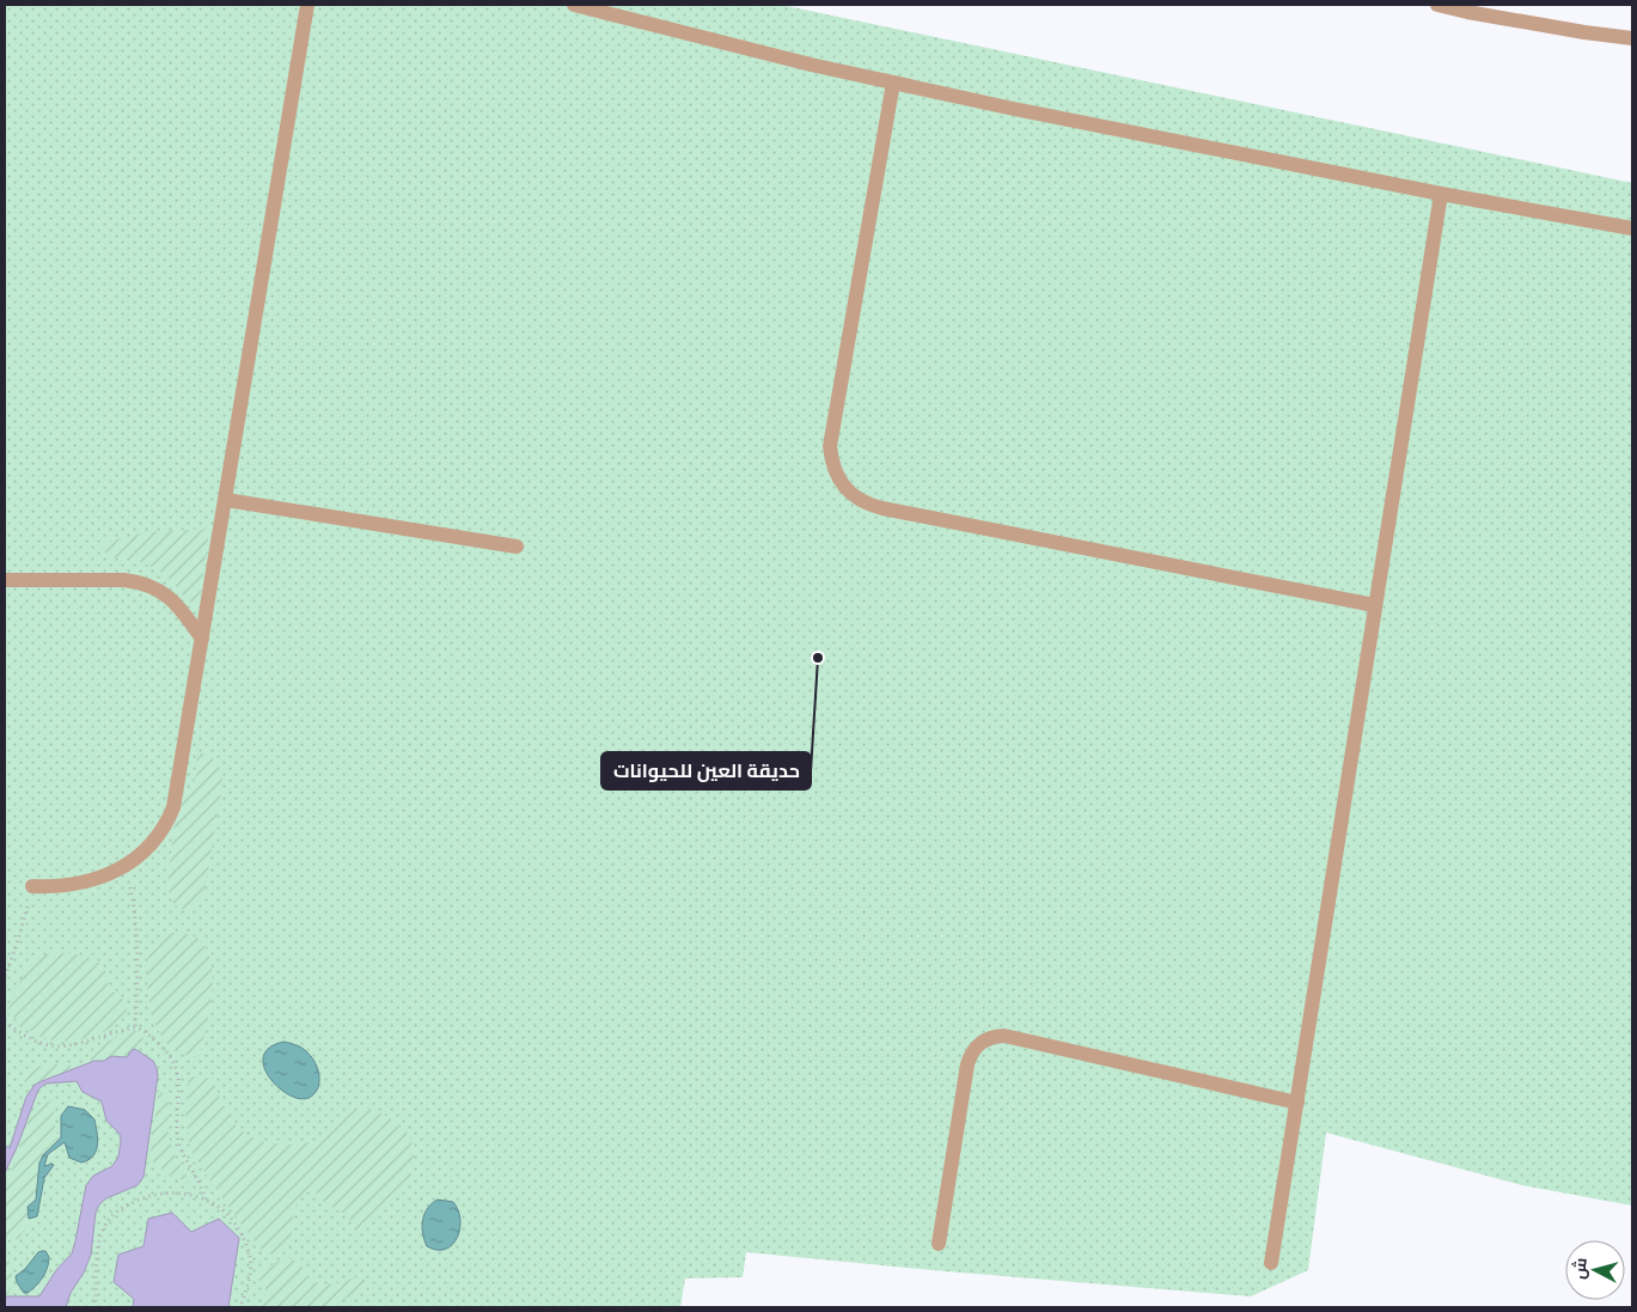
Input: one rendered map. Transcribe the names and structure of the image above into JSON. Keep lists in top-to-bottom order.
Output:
{
  "places": ["حديقة العين للحيوانات"],
  "north": "left"
}
